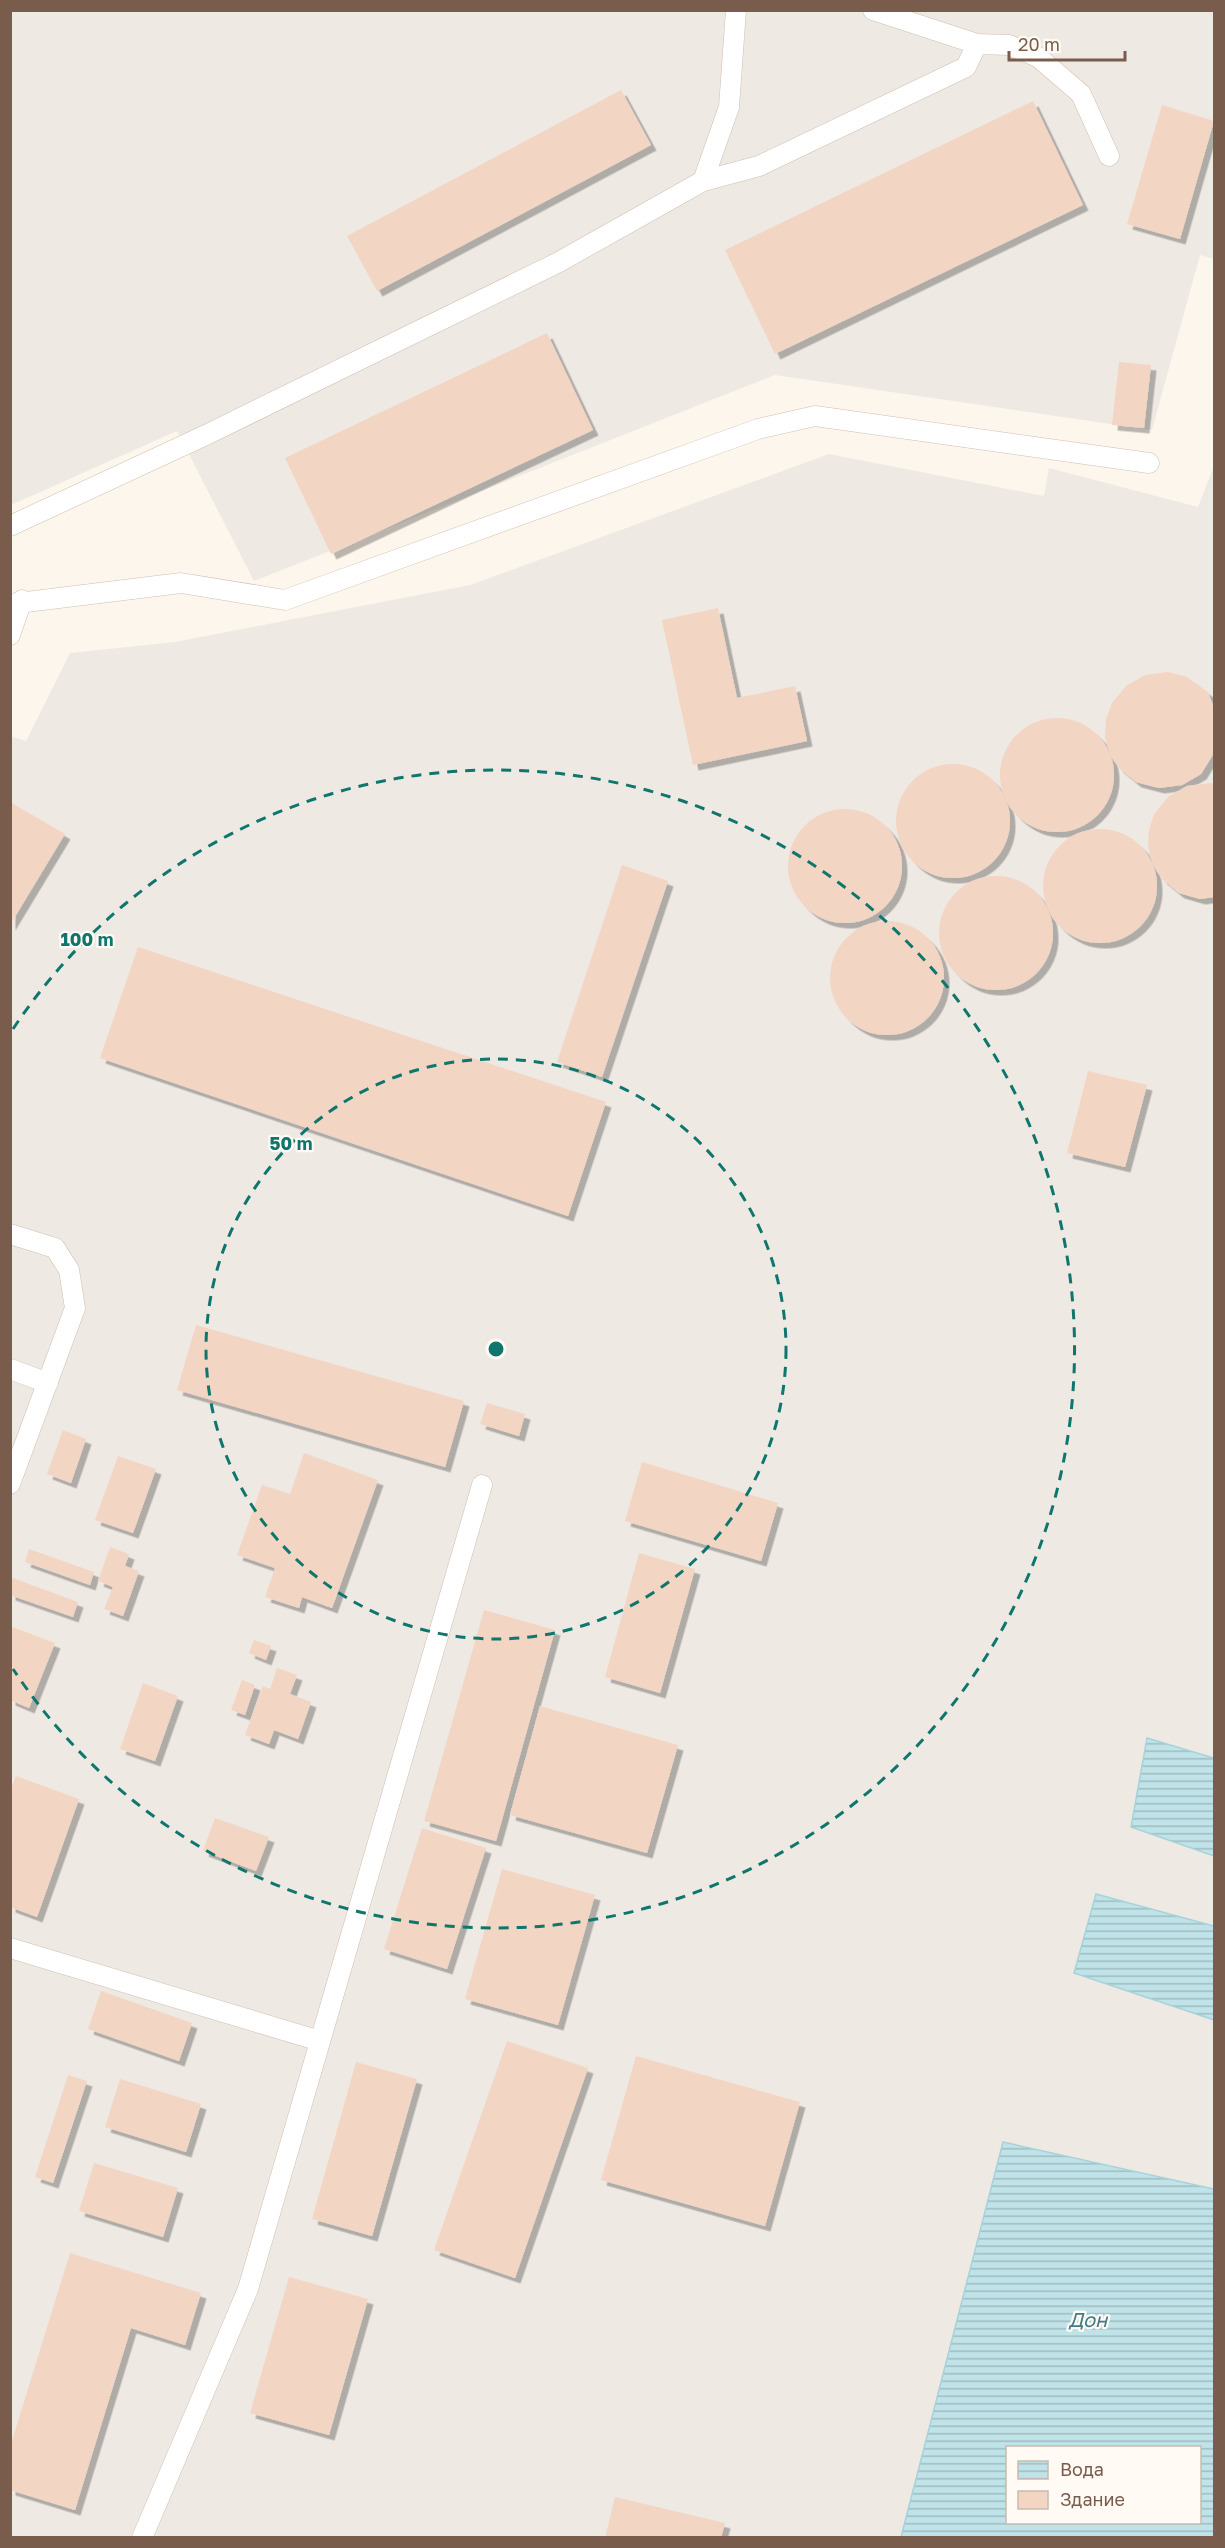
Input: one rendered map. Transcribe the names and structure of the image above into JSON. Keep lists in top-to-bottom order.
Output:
{
  "water": ["Дон"],
  "legend": ["Вода", "Здание"],
  "scale_bar": "20 m",
  "rings": ["100 m", "50 m"]
}
